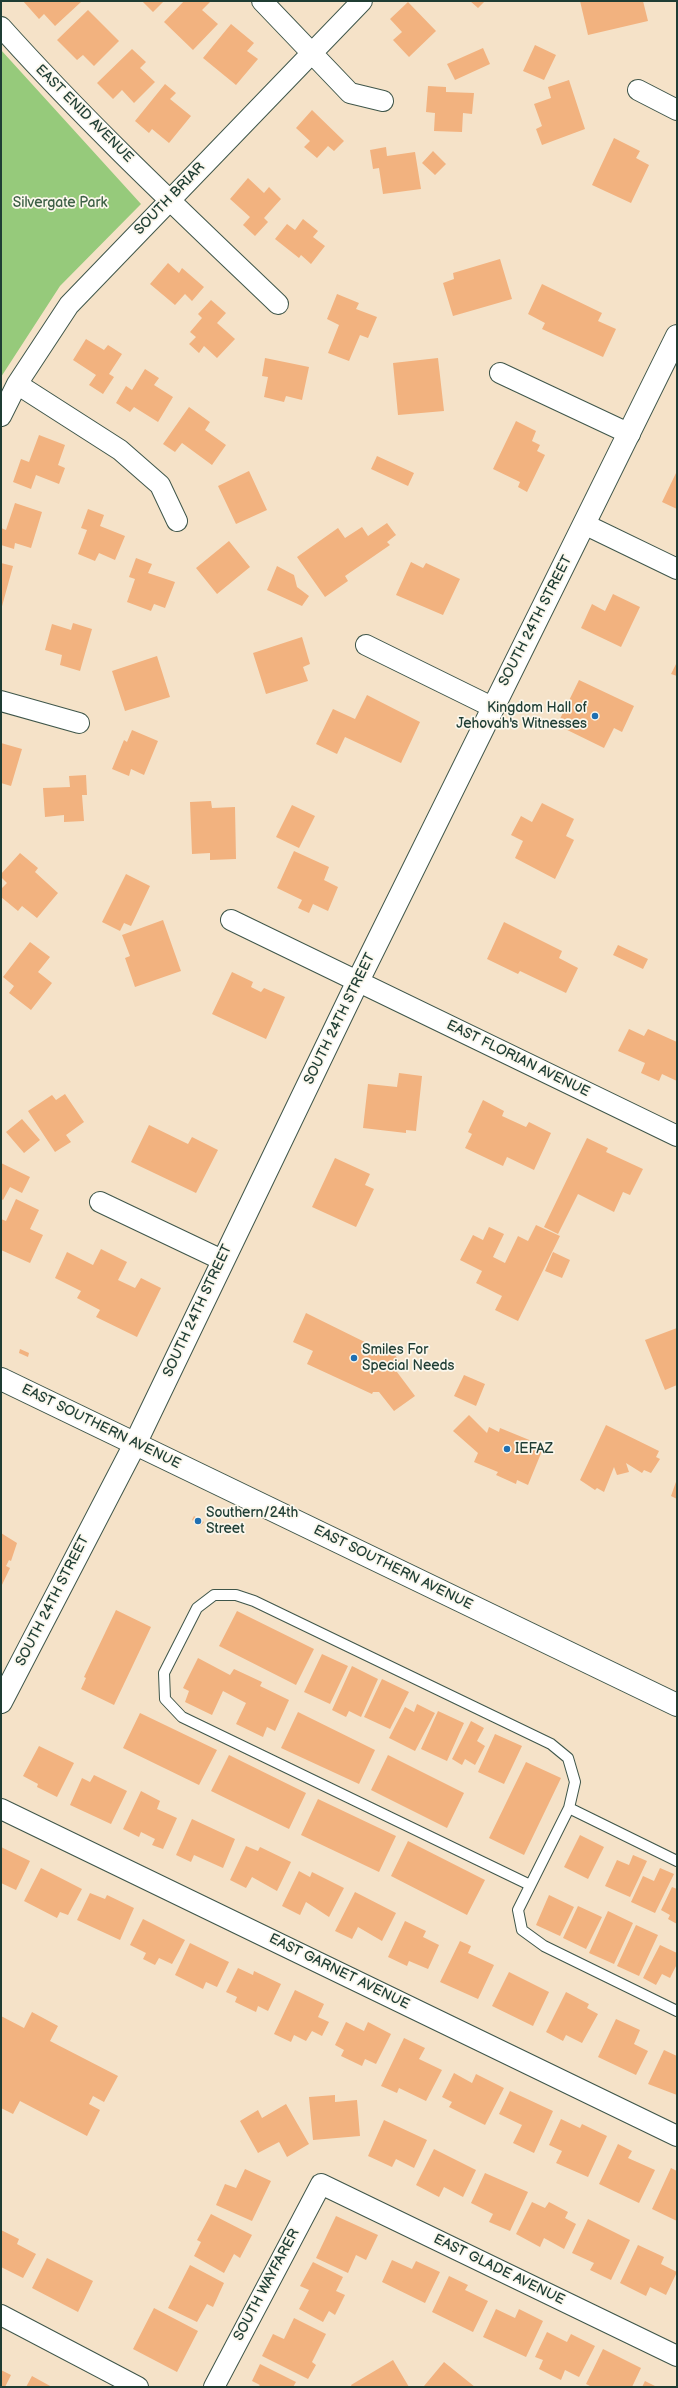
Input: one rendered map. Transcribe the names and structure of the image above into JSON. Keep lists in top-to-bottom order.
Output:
{
  "streets": {
    "street": [
      "EAST ENID AVENUE",
      "SOUTH BRIAR",
      "SOUTH 24TH STREET",
      "EAST FLORIAN AVENUE",
      "EAST SOUTHERN AVENUE",
      "EAST GARNET AVENUE",
      "EAST GLADE AVENUE",
      "SOUTH WAYFARER"
    ]
  },
  "crossings": [
    ["EAST ENID AVENUE", "SOUTH BRIAR"],
    ["SOUTH 24TH STREET", "EAST FLORIAN AVENUE"],
    ["SOUTH 24TH STREET", "EAST SOUTHERN AVENUE"],
    ["EAST GLADE AVENUE", "SOUTH WAYFARER"]
  ],
  "parks": ["Silvergate Park"],
  "places": [
    "Kingdom Hall of Jehovah's Witnesses",
    "Smiles For Special Needs",
    "IEFAZ",
    "Southern/24th Street"
  ]
}
